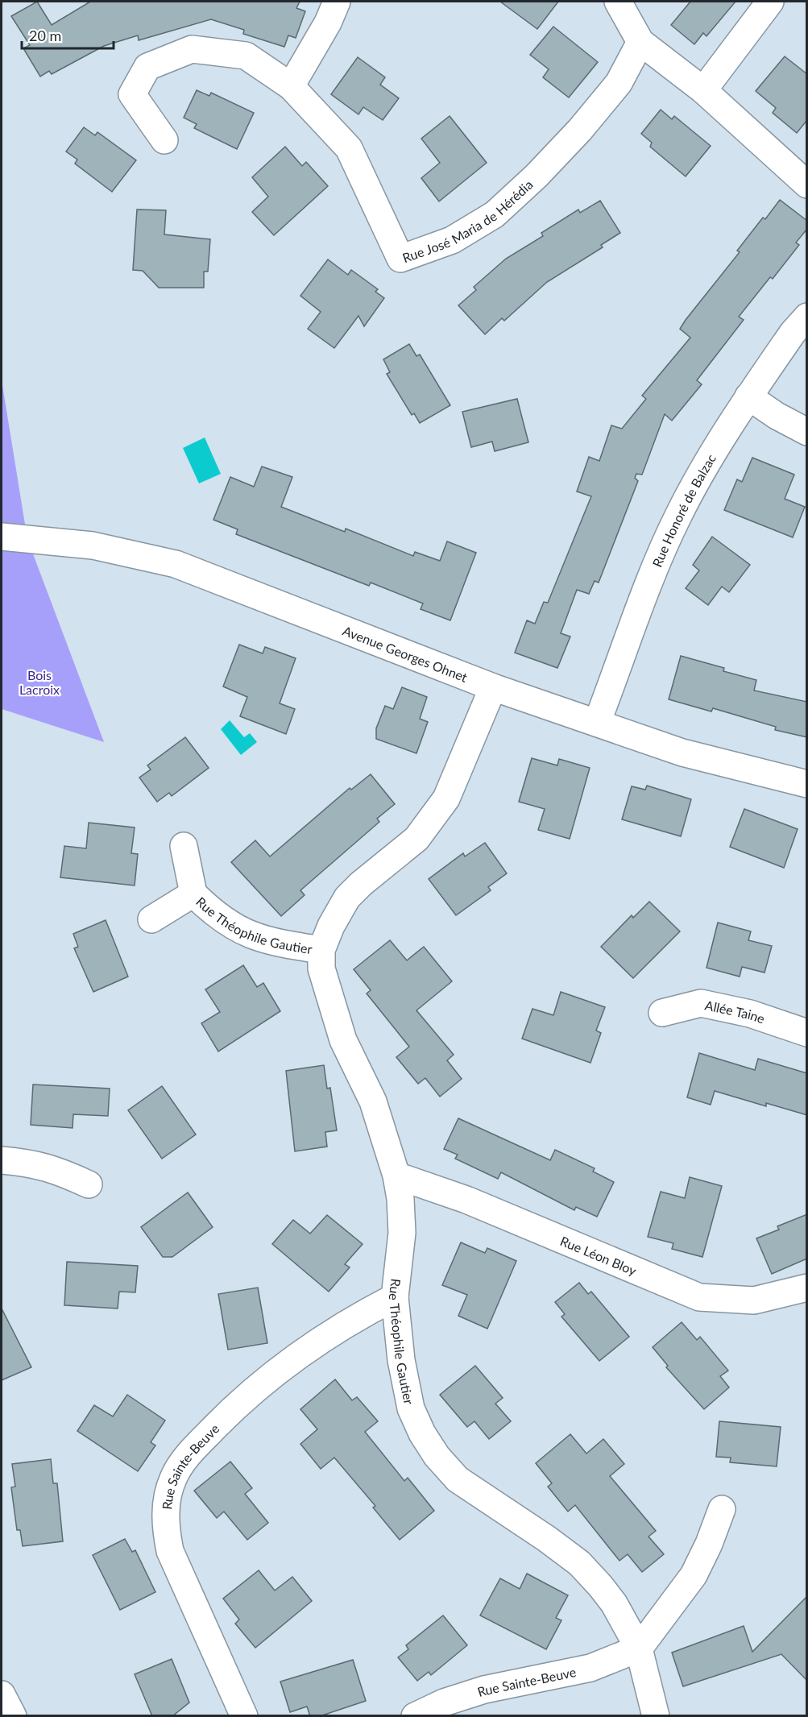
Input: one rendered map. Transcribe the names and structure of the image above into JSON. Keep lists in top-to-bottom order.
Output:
{
  "streets": {
    "street": [
      "Rue José Maria de Hérédia",
      "Rue Honoré de Balzac",
      "Avenue Georges Ohnet",
      "Rue Théophile Gautier",
      "Allée Taine",
      "Rue Léon Bloy",
      "Rue Sainte-Beuve"
    ]
  },
  "crossings": [
    ["Rue Honoré de Balzac", "Avenue Georges Ohnet"],
    ["Avenue Georges Ohnet", "Rue Théophile Gautier"],
    ["Rue Théophile Gautier", "Rue Léon Bloy"],
    ["Rue Théophile Gautier", "Rue Sainte-Beuve"]
  ],
  "parks": ["Bois Lacroix"],
  "scale_bar": "20 m"
}
